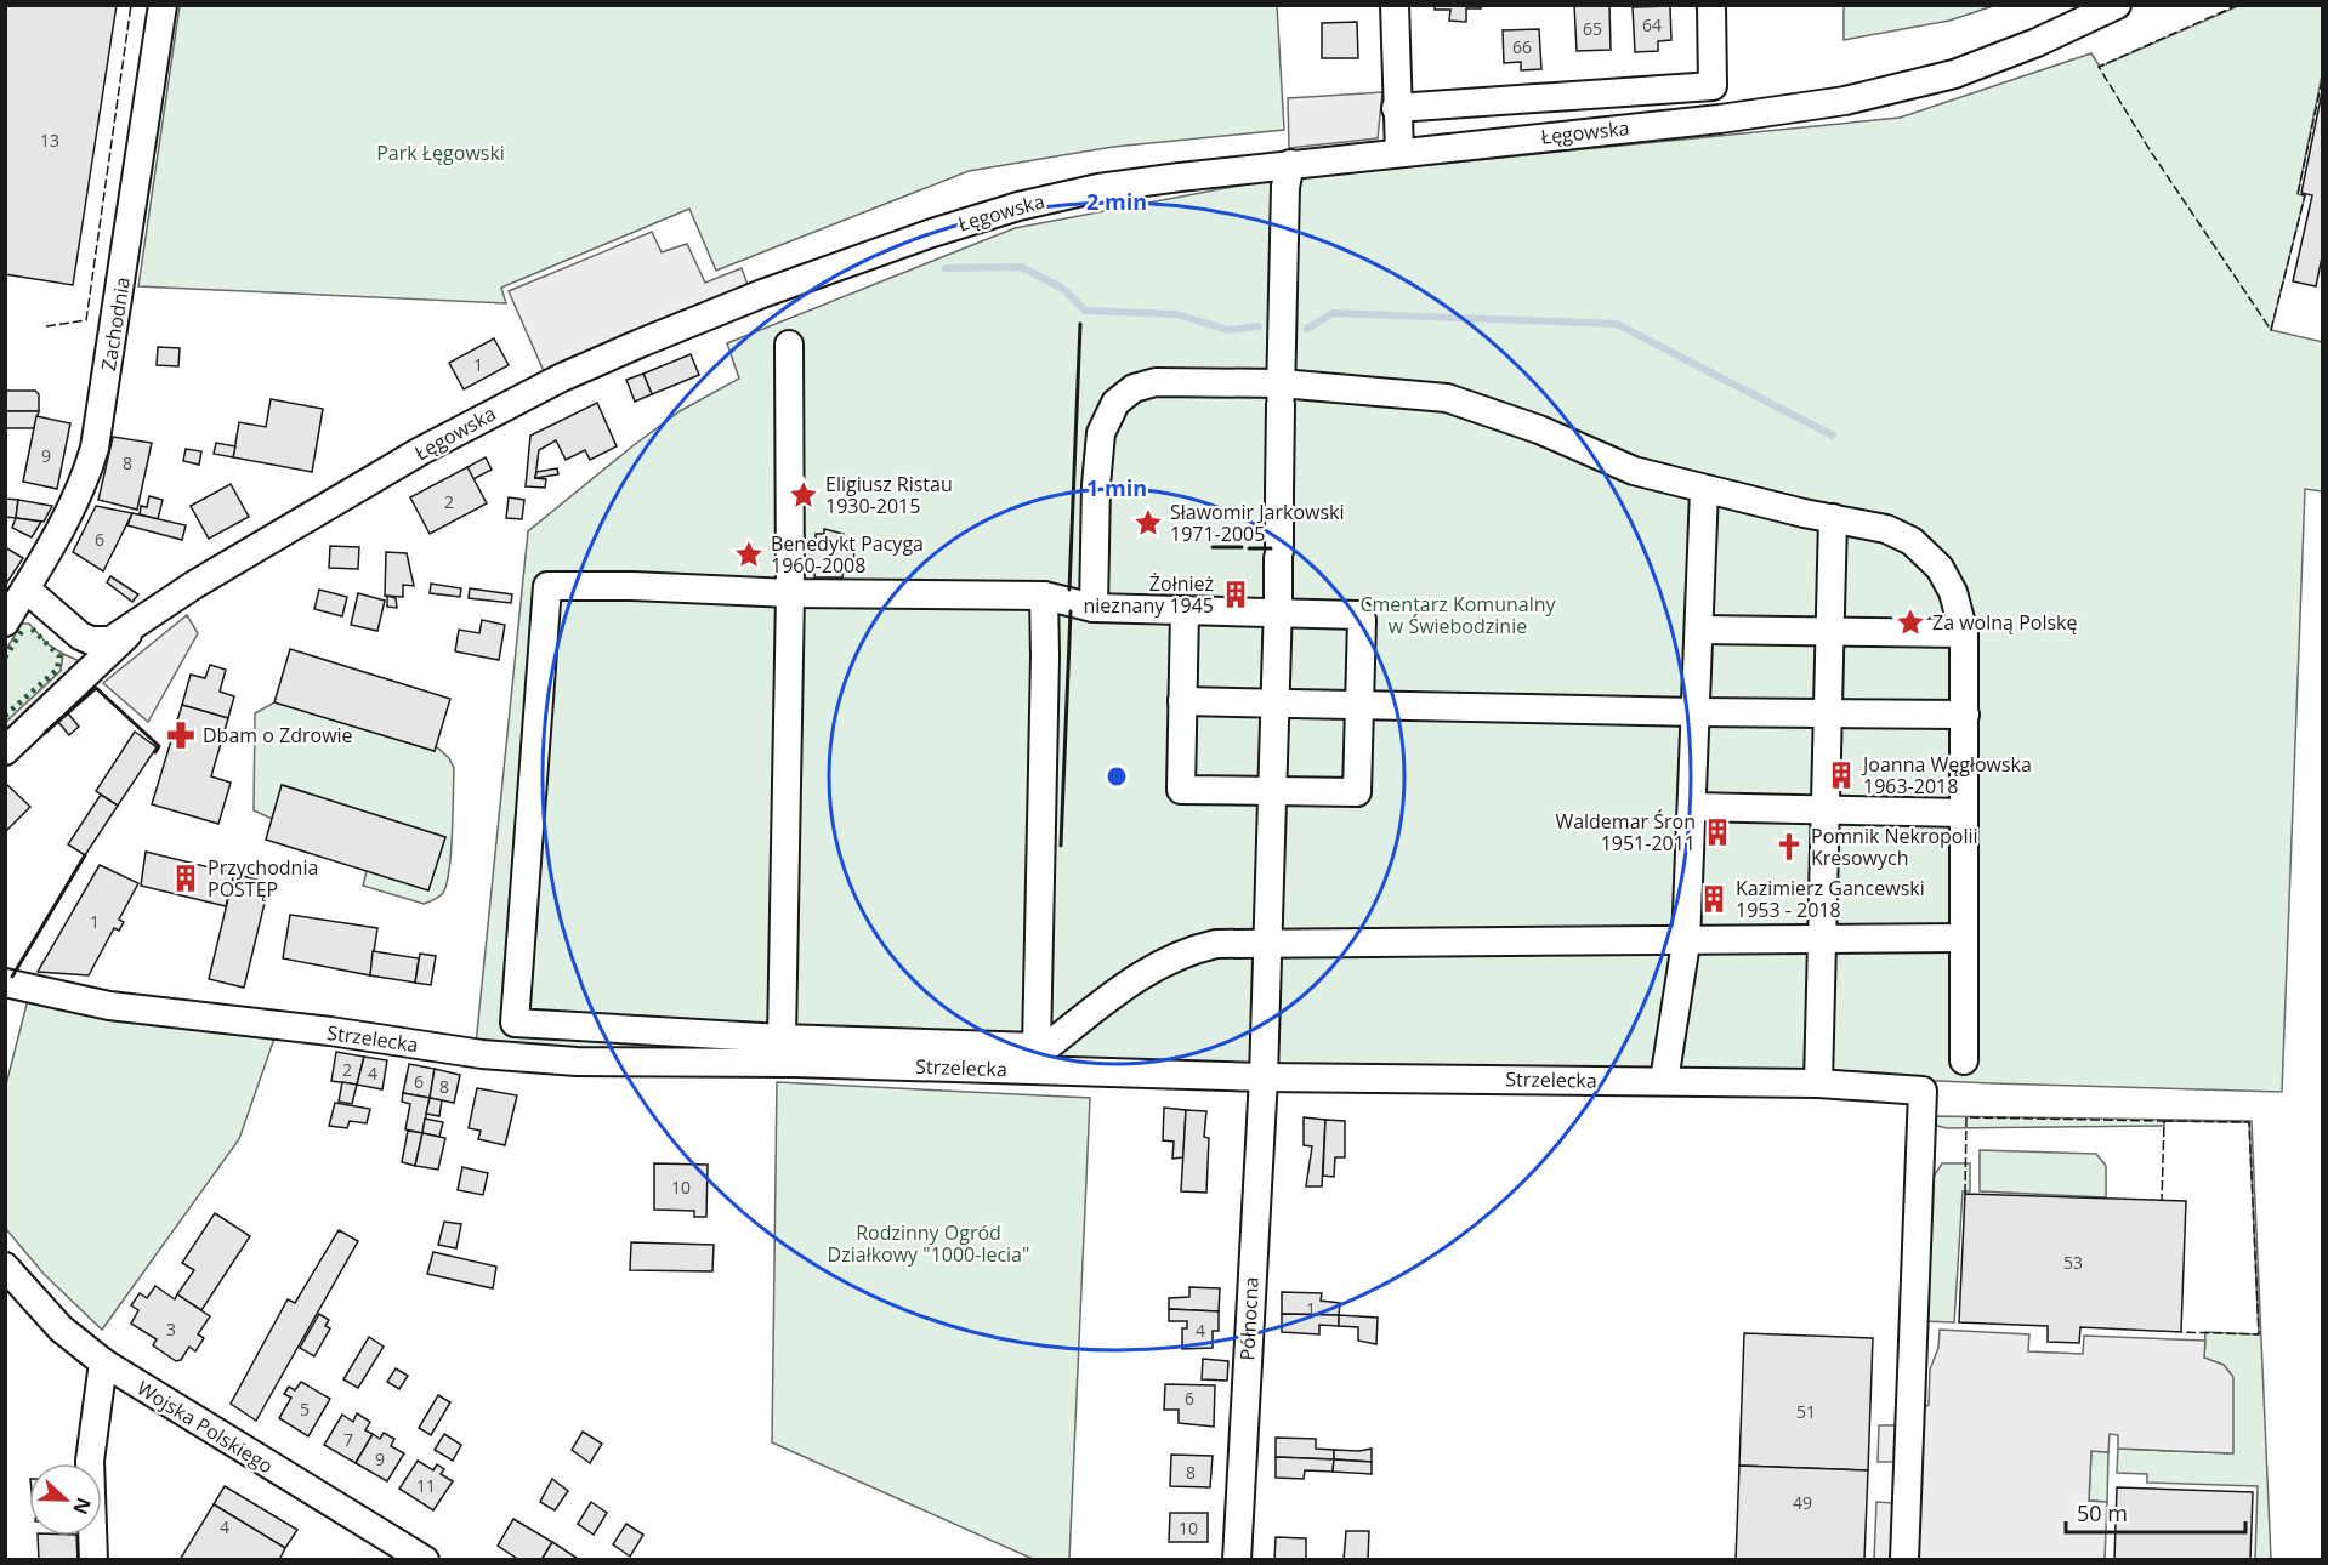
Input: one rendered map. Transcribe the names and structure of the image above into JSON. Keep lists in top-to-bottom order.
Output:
{
  "streets": {
    "street": [
      "Łęgowska",
      "Zachodnia",
      "Strzelecka",
      "Północna",
      "Wojska Polskiego"
    ]
  },
  "crossings": [
    ["Łęgowska", "Zachodnia"],
    ["Łęgowska", "Północna"],
    ["Strzelecka", "Północna"]
  ],
  "parks": ["Park Łęgowski", "Cmentarz Komunalny w Świebodzinie", "Rodzinny Ogród Działkowy \"1000-lecia\""],
  "places": {
    "place": [
      "Eligiusz Ristau 1930-2015",
      "Sławomir Jarkowski 1971-2005",
      "Benedykt Pacyga 1960-2008",
      "Za wolną Polskę"
    ],
    "building": [
      "Żołnież nieznany 1945",
      "Joanna Węgłowska 1963-2018",
      "Waldemar Śron 1951-2011",
      "Przychodnia POSTĘP",
      "Kazimierz Gancewski 1953 - 2018"
    ],
    "pharmacy": ["Dbam o Zdrowie"],
    "church": ["Pomnik Nekropolii Kresowych"]
  },
  "house_numbers": [
    "64",
    "65",
    "66",
    "13",
    "1",
    "9",
    "8",
    "2",
    "6",
    "1",
    "2",
    "4",
    "6",
    "8",
    "10",
    "53",
    "1",
    "3",
    "4",
    "6",
    "5",
    "51",
    "7",
    "9",
    "8",
    "11",
    "49",
    "4",
    "10"
  ],
  "scale_bar": "50 m",
  "north": "right",
  "rings": ["2 min", "1 min"]
}
